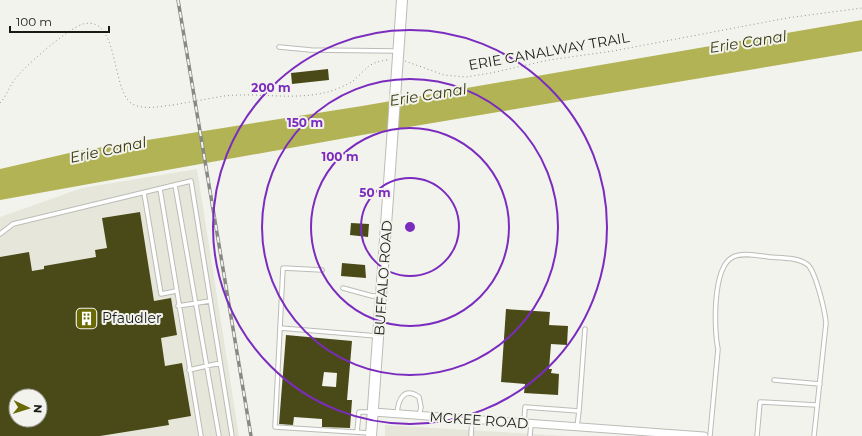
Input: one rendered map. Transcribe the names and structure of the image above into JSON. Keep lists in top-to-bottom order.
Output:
{
  "streets": {
    "main road": ["BUFFALO ROAD"],
    "street": ["MCKEE ROAD"],
    "path": ["ERIE CANALWAY TRAIL"]
  },
  "crossings": [
    ["ERIE CANALWAY TRAIL", "BUFFALO ROAD"],
    ["BUFFALO ROAD", "MCKEE ROAD"]
  ],
  "water": ["Erie Canal"],
  "places": {
    "building": ["Pfaudler"]
  },
  "scale_bar": "100 m",
  "north": "right",
  "rings": [
    "200 m",
    "150 m",
    "100 m",
    "50 m"
  ]
}
